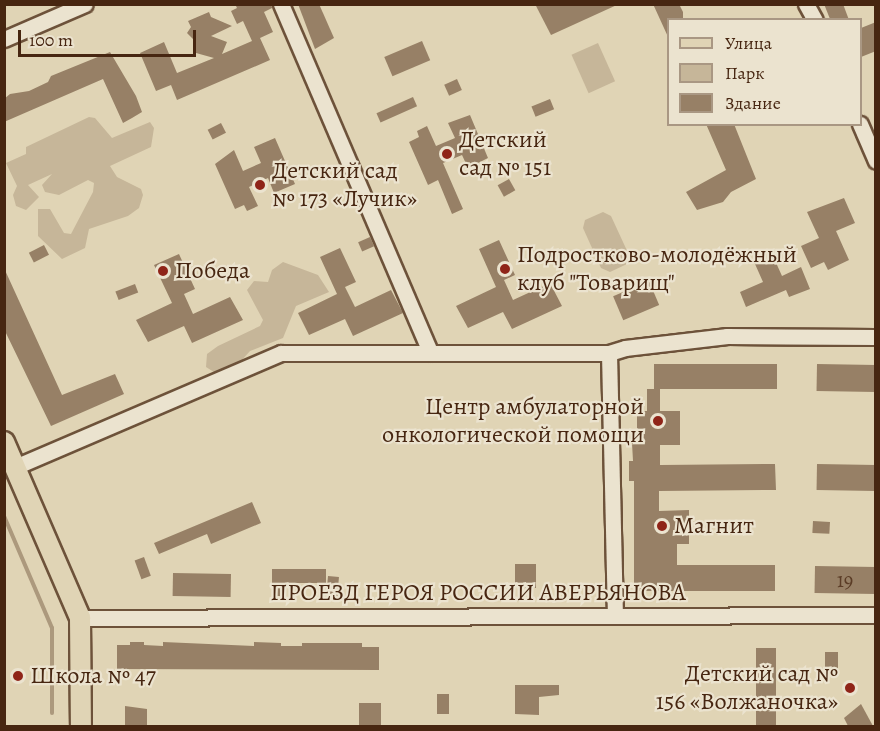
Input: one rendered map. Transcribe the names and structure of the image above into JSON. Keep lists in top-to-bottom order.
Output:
{
  "streets": {
    "street": ["ПРОЕЗД ГЕРОЯ РОССИИ АВЕРЬЯНОВА"]
  },
  "places": [
    "Детский сад № 151",
    "Детский сад № 173 «Лучик»",
    "Подростково-молодёжный клуб \"Товарищ\"",
    "Победа",
    "Центр амбулаторной онкологической помощи",
    "Магнит",
    "Школа № 47",
    "Детский сад № 156 «Волжаночка»"
  ],
  "house_numbers": ["19"],
  "legend": ["Улица", "Парк", "Здание"],
  "scale_bar": "100 m"
}
